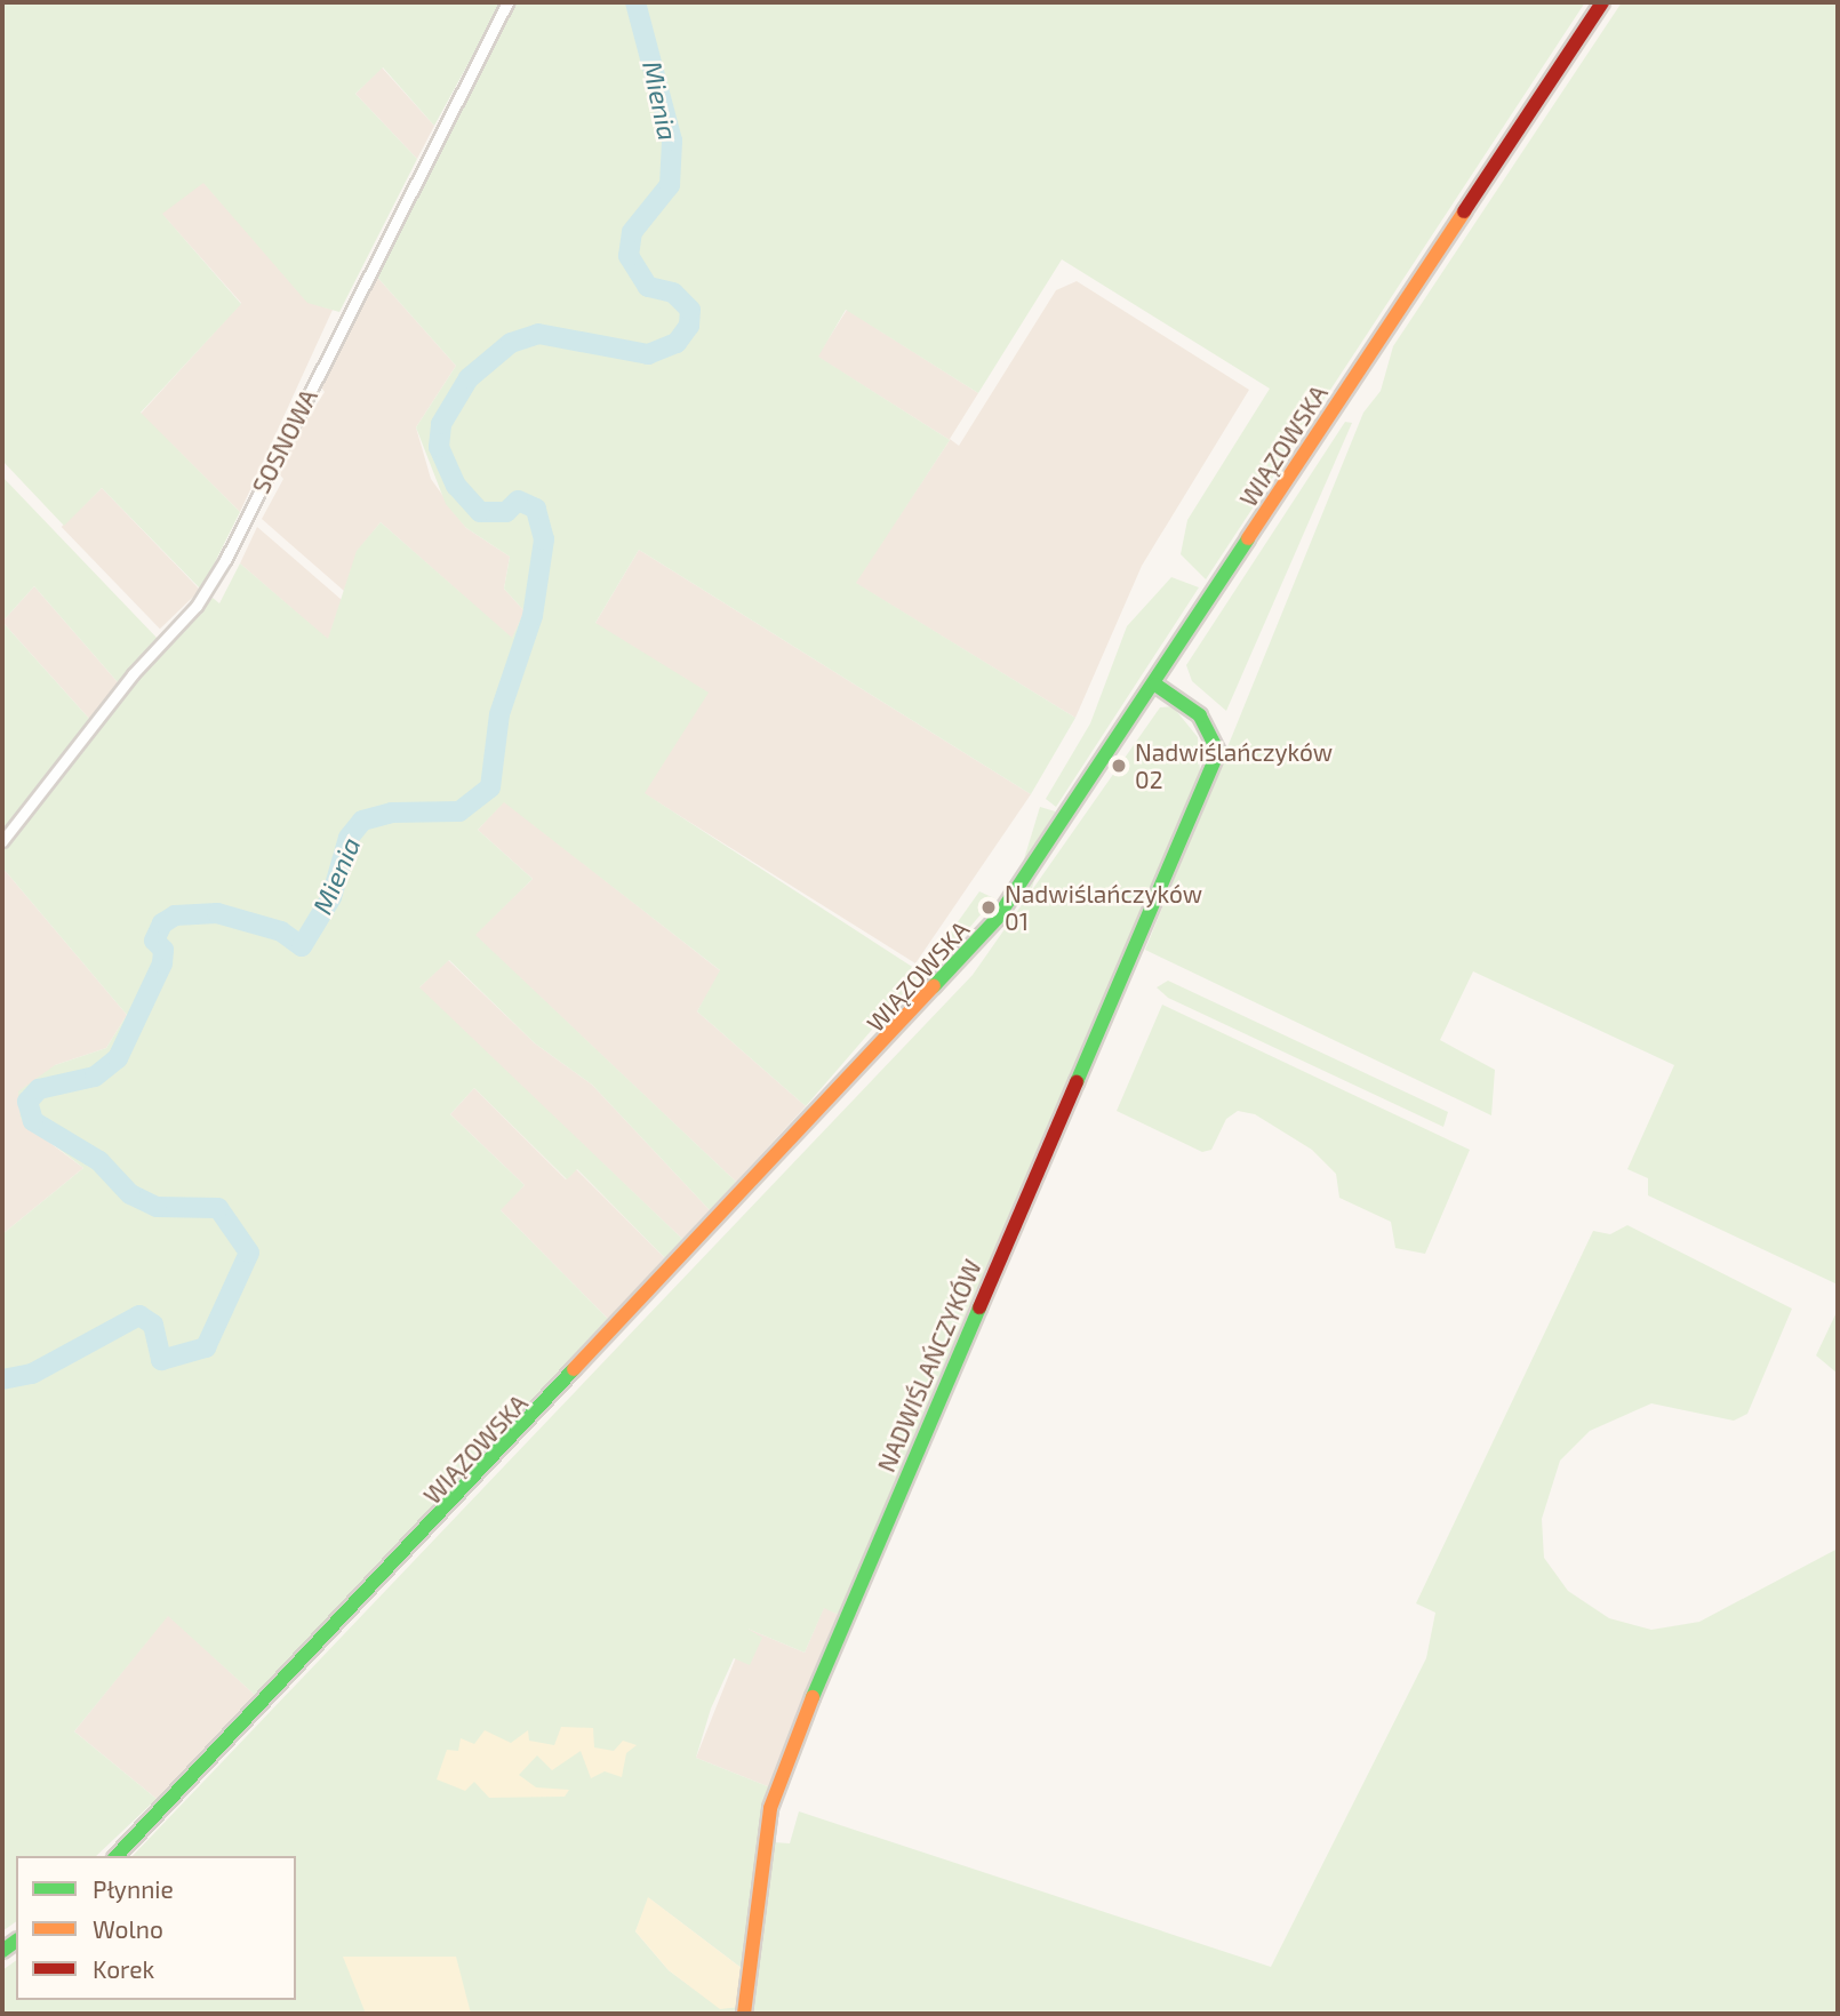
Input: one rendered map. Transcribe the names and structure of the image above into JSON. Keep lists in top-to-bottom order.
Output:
{
  "streets": {
    "main road": ["WIĄZOWSKA", "NADWIŚLAŃCZYKÓW"],
    "street": ["SOSNOWA"]
  },
  "crossings": [
    ["WIĄZOWSKA", "NADWIŚLAŃCZYKÓW"]
  ],
  "water": ["Mienia"],
  "places": ["Nadwiślańczyków 02", "Nadwiślańczyków 01"],
  "legend": ["Płynnie", "Wolno", "Korek"]
}
